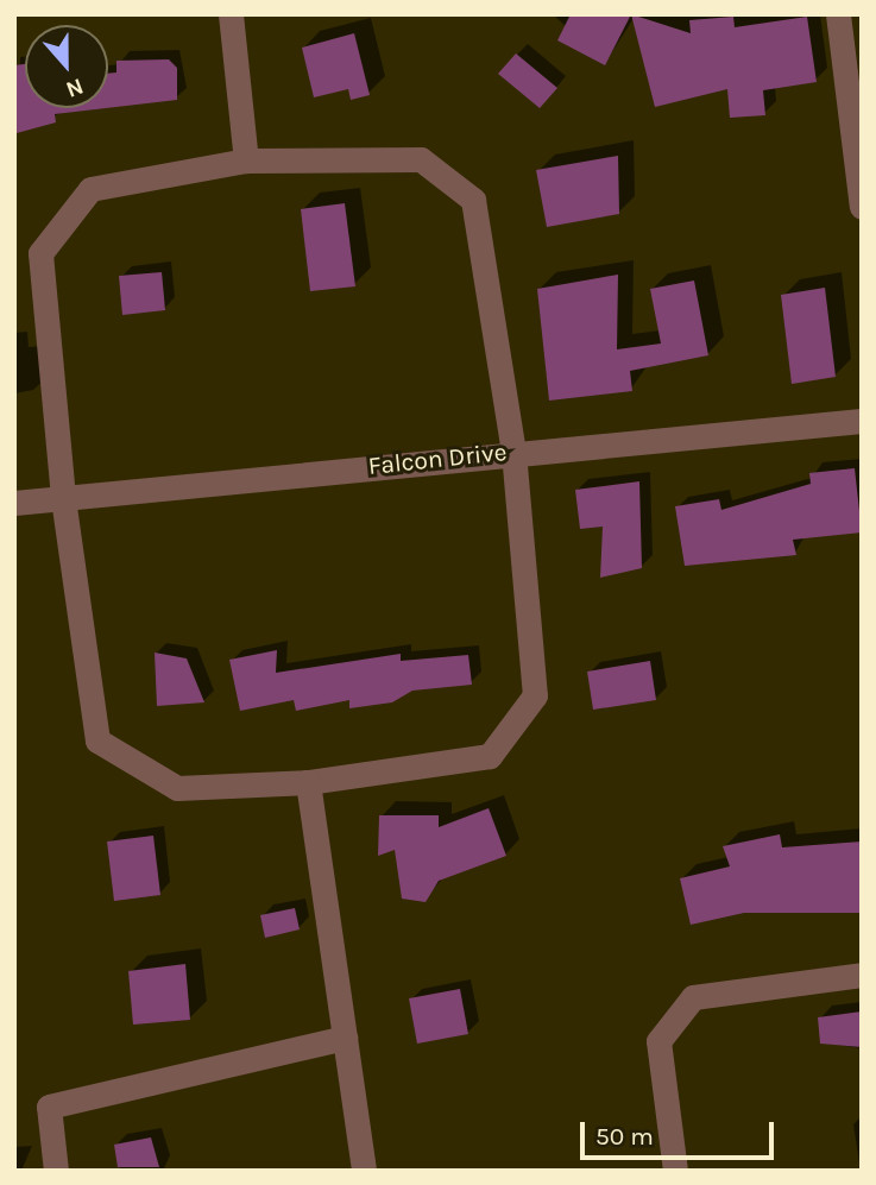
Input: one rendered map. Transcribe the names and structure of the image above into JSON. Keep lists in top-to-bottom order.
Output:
{
  "streets": {
    "street": ["Falcon Drive"]
  },
  "scale_bar": "50 m",
  "north": "bottom"
}
